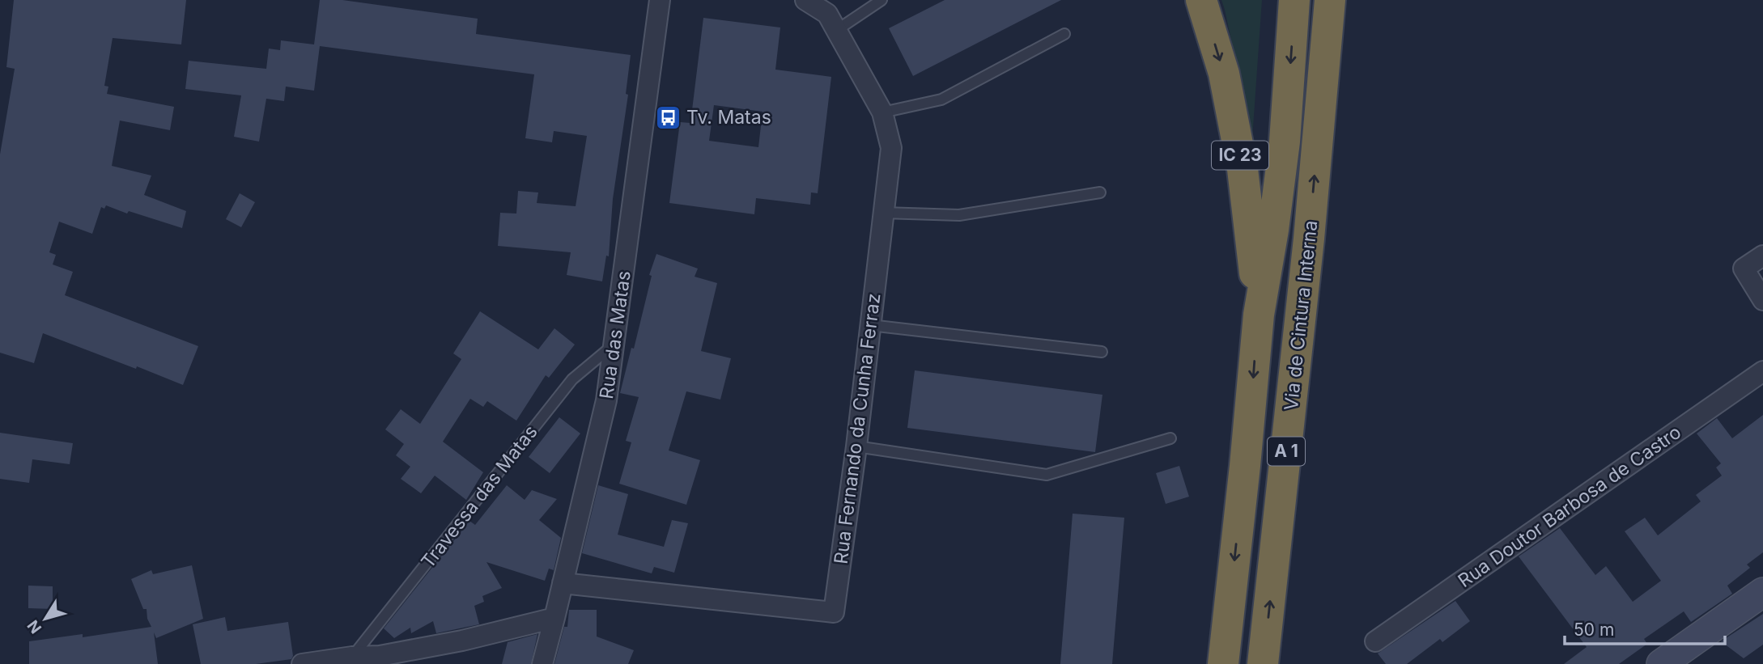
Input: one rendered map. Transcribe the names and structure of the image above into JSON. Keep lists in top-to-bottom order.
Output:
{
  "streets": {
    "highway": ["IC 23", "Via de Cintura Interna", "A 1"],
    "street": ["Rua das Matas", "Rua Fernando da Cunha Ferraz", "Rua Doutor Barbosa de Castro"],
    "lane": ["Travessa das Matas"]
  },
  "crossings": [
    ["IC 23", "A 1"],
    ["Rua das Matas", "Rua Fernando da Cunha Ferraz"],
    ["Rua das Matas", "Travessa das Matas"]
  ],
  "places": {
    "bus stop": ["Tv. Matas"]
  },
  "scale_bar": "50 m",
  "north": "bottom left"
}
